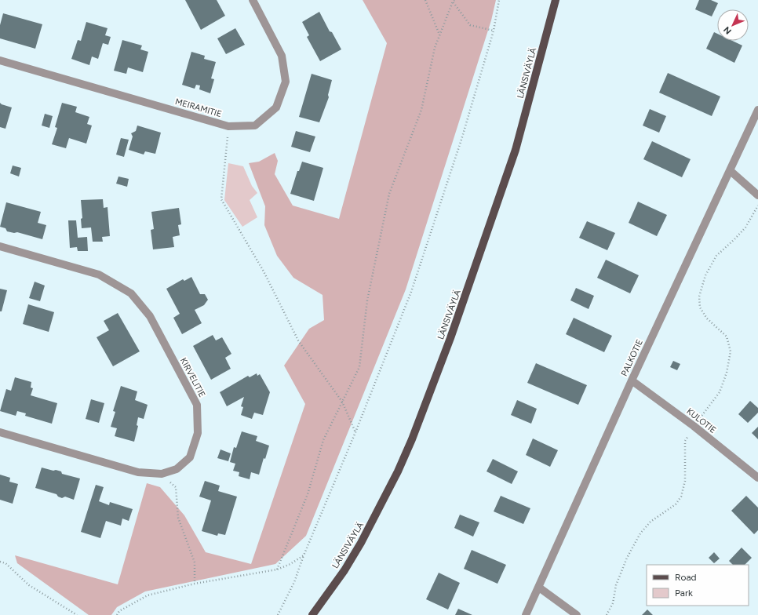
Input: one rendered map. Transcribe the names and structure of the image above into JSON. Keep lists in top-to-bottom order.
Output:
{
  "streets": {
    "main road": ["LÄNSIVÄYLÄ"],
    "street": [
      "MEIRAMITIE",
      "PALKOTIE",
      "KIRVELITIE",
      "KULOTIE"
    ]
  },
  "crossings": [
    ["PALKOTIE", "KULOTIE"]
  ],
  "legend": ["Road", "Park"],
  "north": "bottom left"
}
